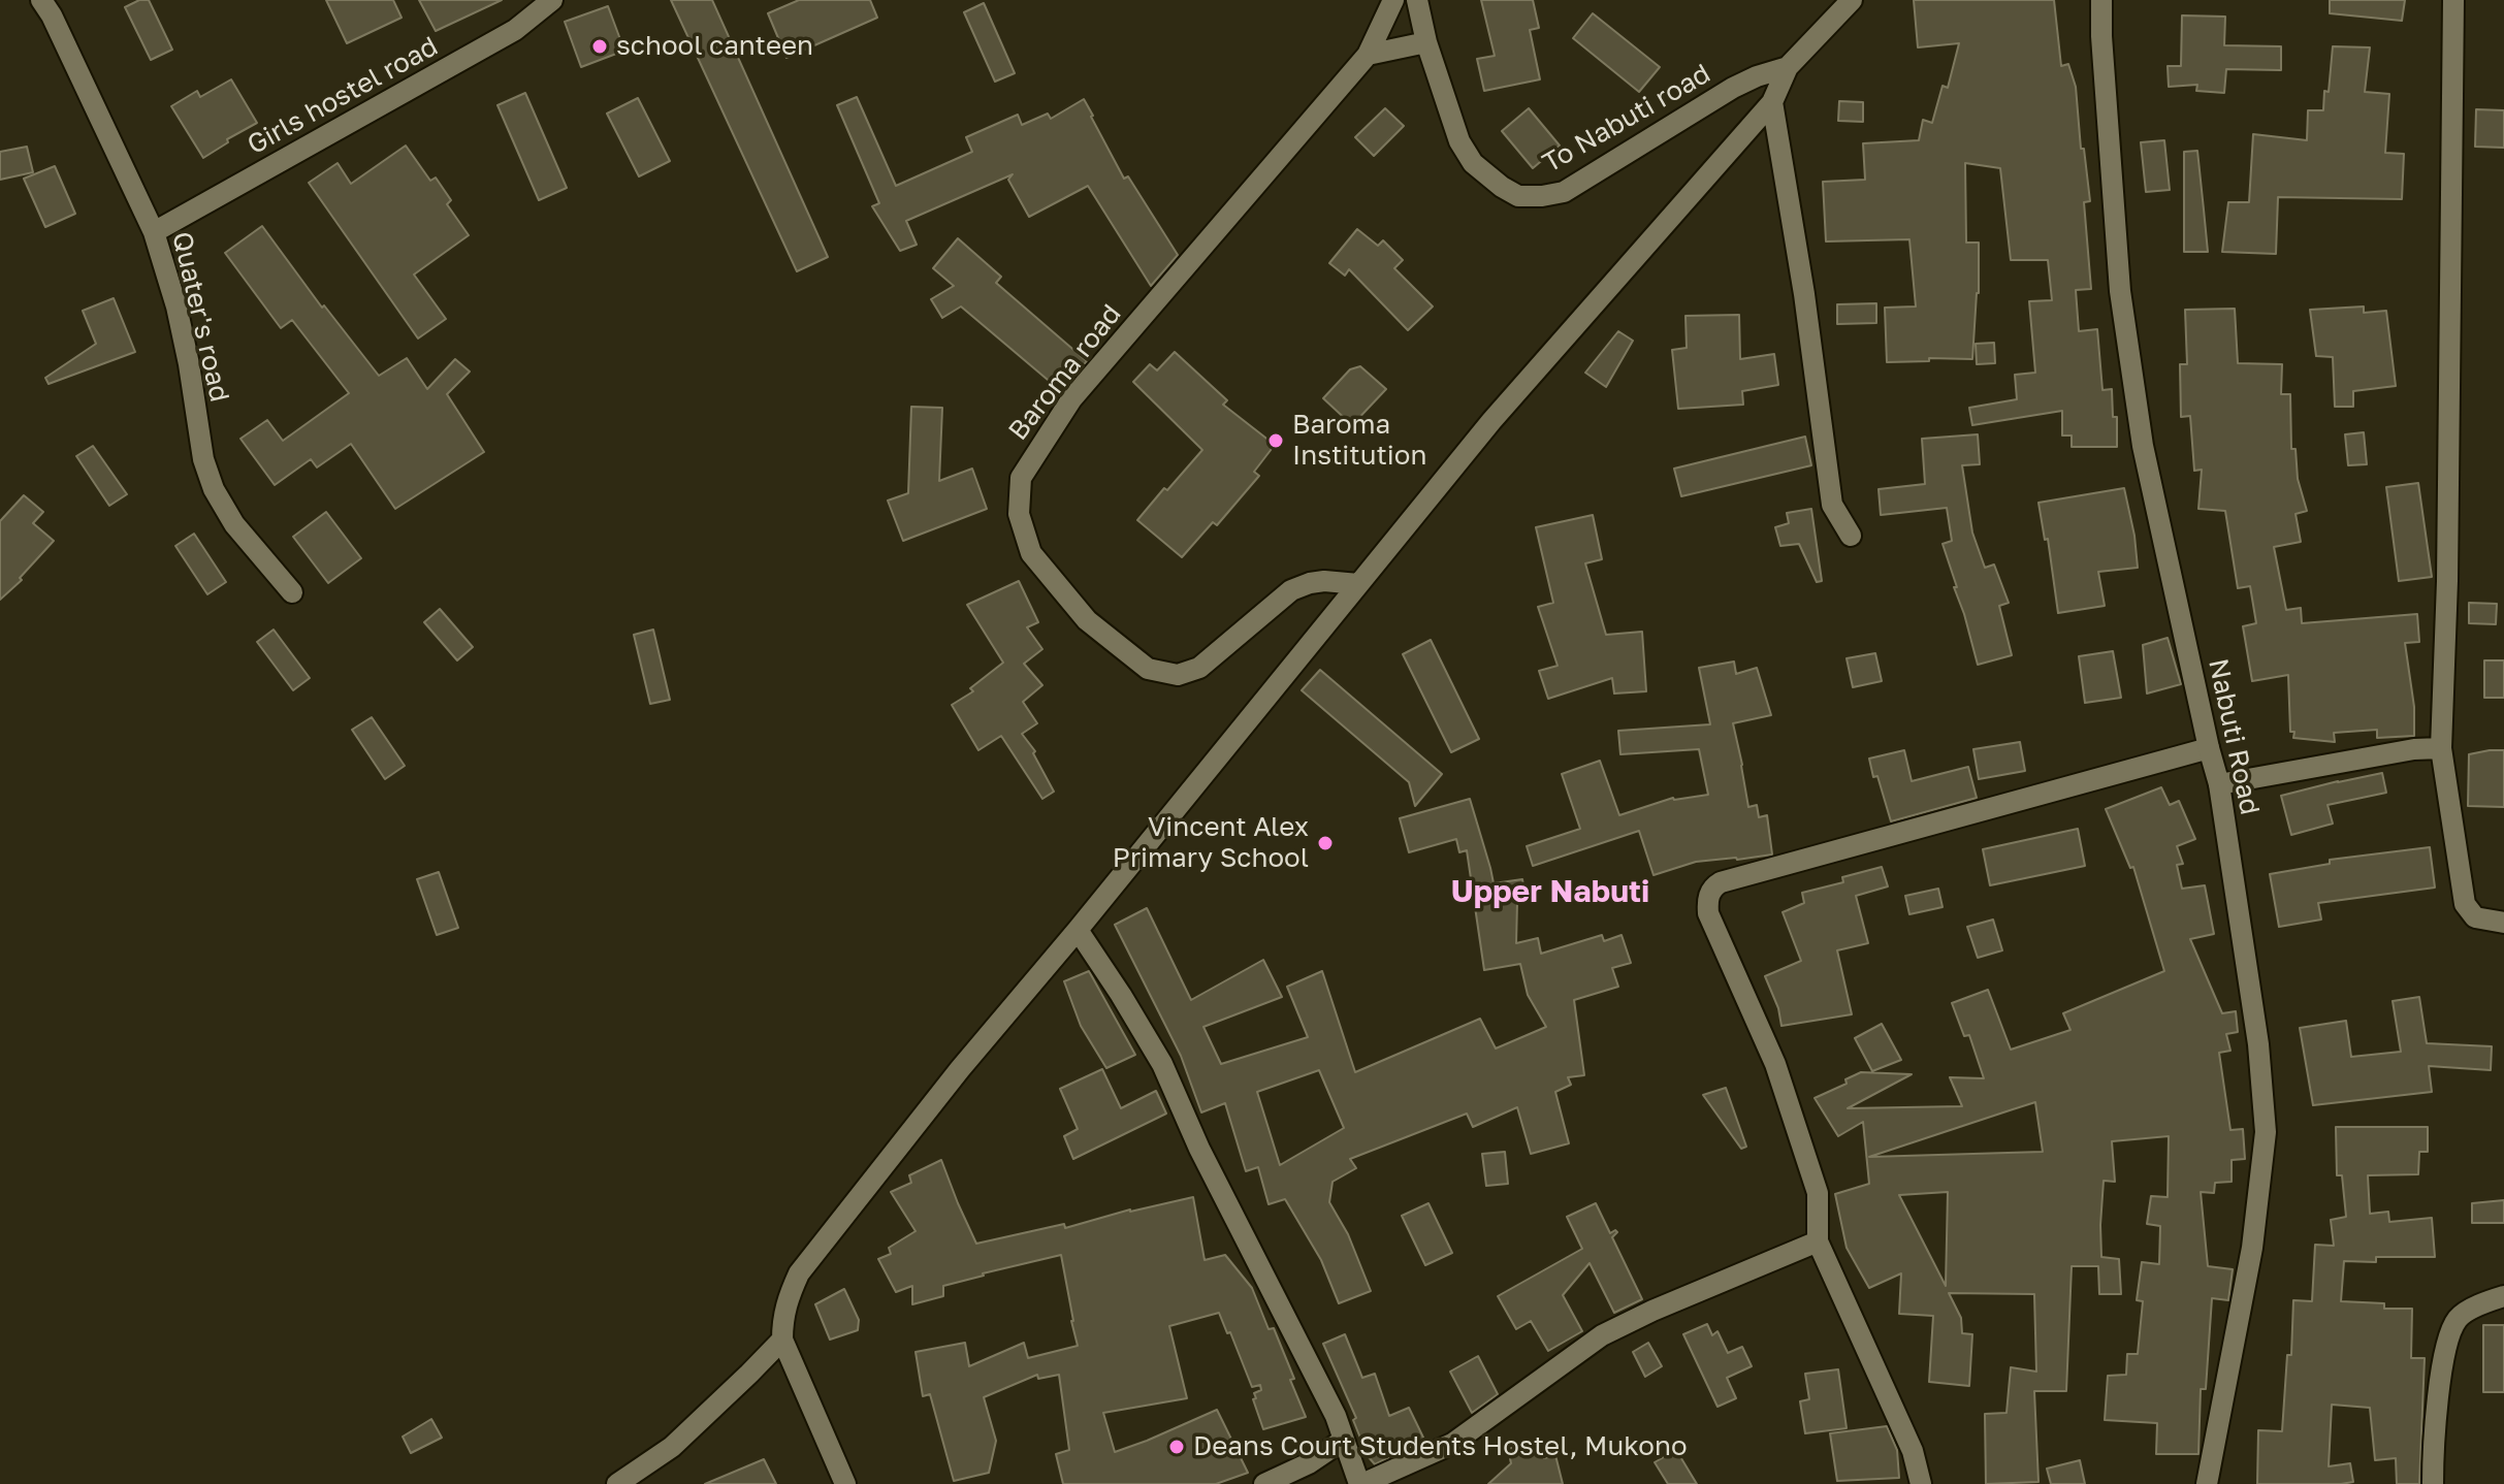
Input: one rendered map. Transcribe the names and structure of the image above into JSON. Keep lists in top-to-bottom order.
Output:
{
  "streets": {
    "street": [
      "Girls hostel road",
      "To Nabuti road",
      "Quater's road",
      "Baroma road",
      "Nabuti Road"
    ]
  },
  "crossings": [
    ["Girls hostel road", "Quater's road"]
  ],
  "districts": ["Upper Nabuti"],
  "places": [
    "school canteen",
    "Baroma Institution",
    "Vincent Alex Primary School",
    "Deans Court Students Hostel, Mukono"
  ]
}
